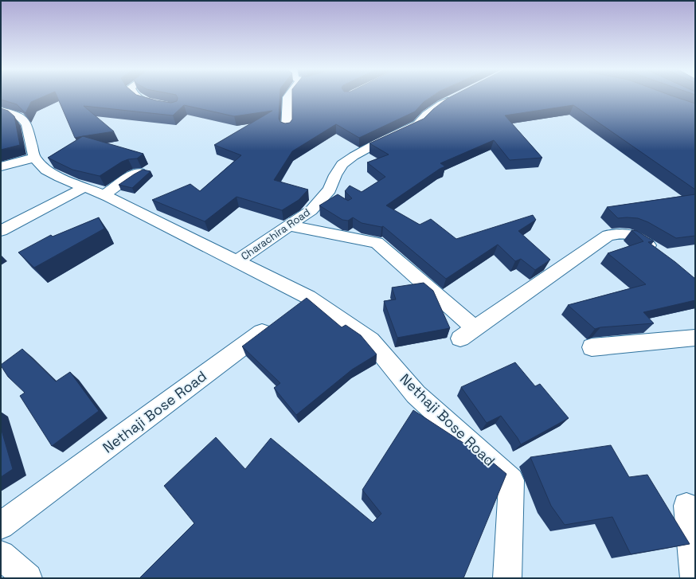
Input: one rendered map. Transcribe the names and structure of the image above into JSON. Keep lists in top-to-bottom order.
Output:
{
  "streets": {
    "street": ["Charachira Road", "Nethaji Bose Road"]
  },
  "crossings": [
    ["Charachira Road", "Nethaji Bose Road"]
  ]
}
